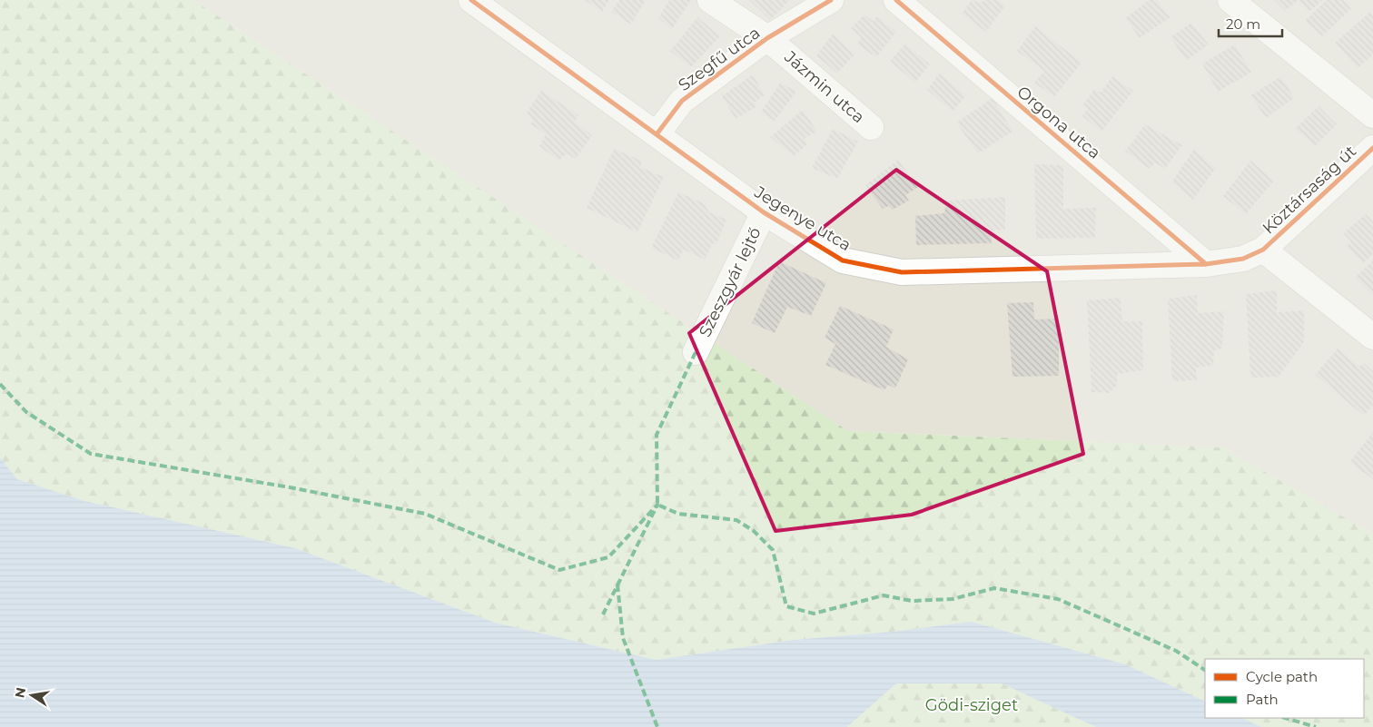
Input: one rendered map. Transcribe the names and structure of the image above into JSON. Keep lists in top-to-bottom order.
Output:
{
  "streets": {
    "street": [
      "Szegfű utca",
      "Jázmin utca",
      "Orgona utca",
      "Köztársaság út",
      "Jegenye utca",
      "Szeszgyár lejtő"
    ]
  },
  "crossings": [
    ["Szegfű utca", "Jázmin utca"],
    ["Szegfű utca", "Jegenye utca"],
    ["Orgona utca", "Jegenye utca"],
    ["Köztársaság út", "Jegenye utca"],
    ["Jegenye utca", "Szeszgyár lejtő"]
  ],
  "parks": ["Gödi-sziget"],
  "legend": ["Cycle path", "Path"],
  "scale_bar": "20 m",
  "north": "left"
}
